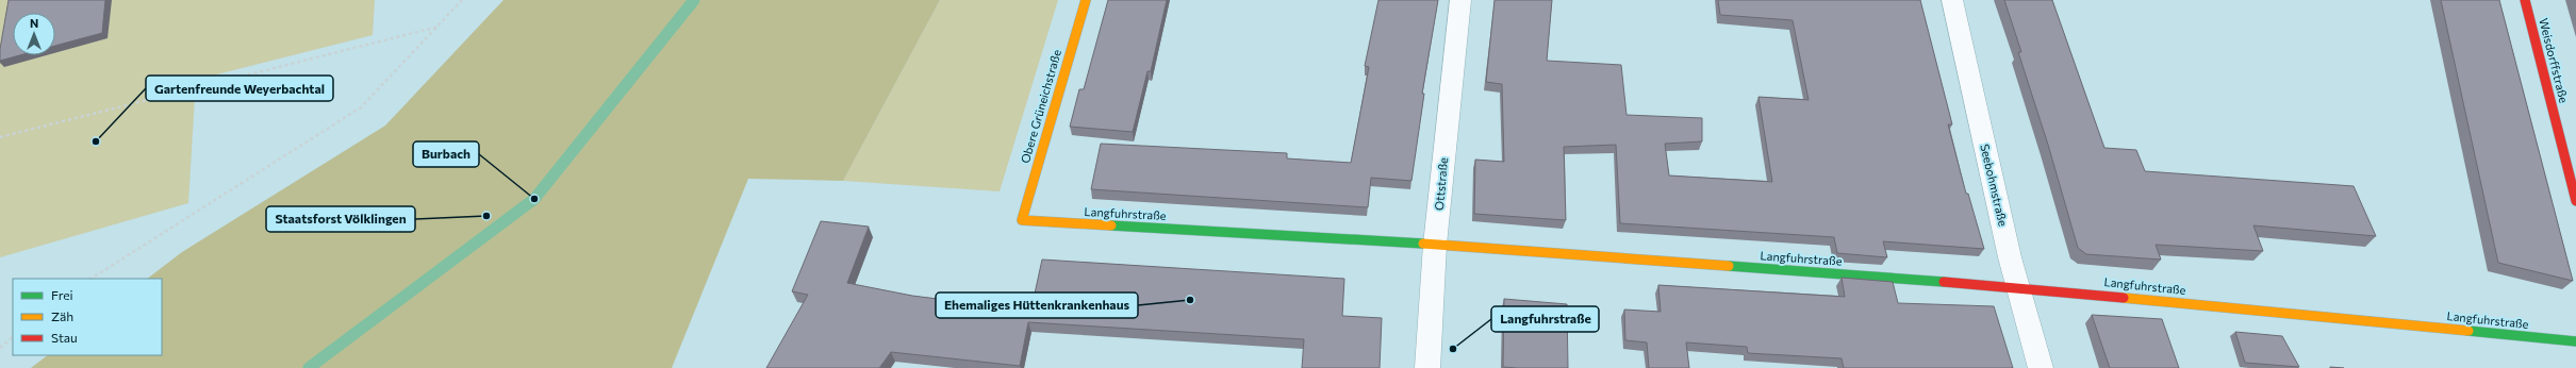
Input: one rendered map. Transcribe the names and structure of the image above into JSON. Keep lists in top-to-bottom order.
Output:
{
  "streets": {
    "street": [
      "Weisdorffstraße",
      "Obere Grüneichstraße",
      "Ottstraße",
      "Seebohmstraße",
      "Langfuhrstraße"
    ]
  },
  "crossings": [
    ["Obere Grüneichstraße", "Langfuhrstraße"],
    ["Ottstraße", "Langfuhrstraße"],
    ["Seebohmstraße", "Langfuhrstraße"]
  ],
  "places": [
    "Gartenfreunde Weyerbachtal",
    "Burbach",
    "Staatsforst Völklingen",
    "Ehemaliges Hüttenkrankenhaus",
    "Langfuhrstraße"
  ],
  "legend": ["Frei", "Zäh", "Stau"],
  "north": "top"
}
